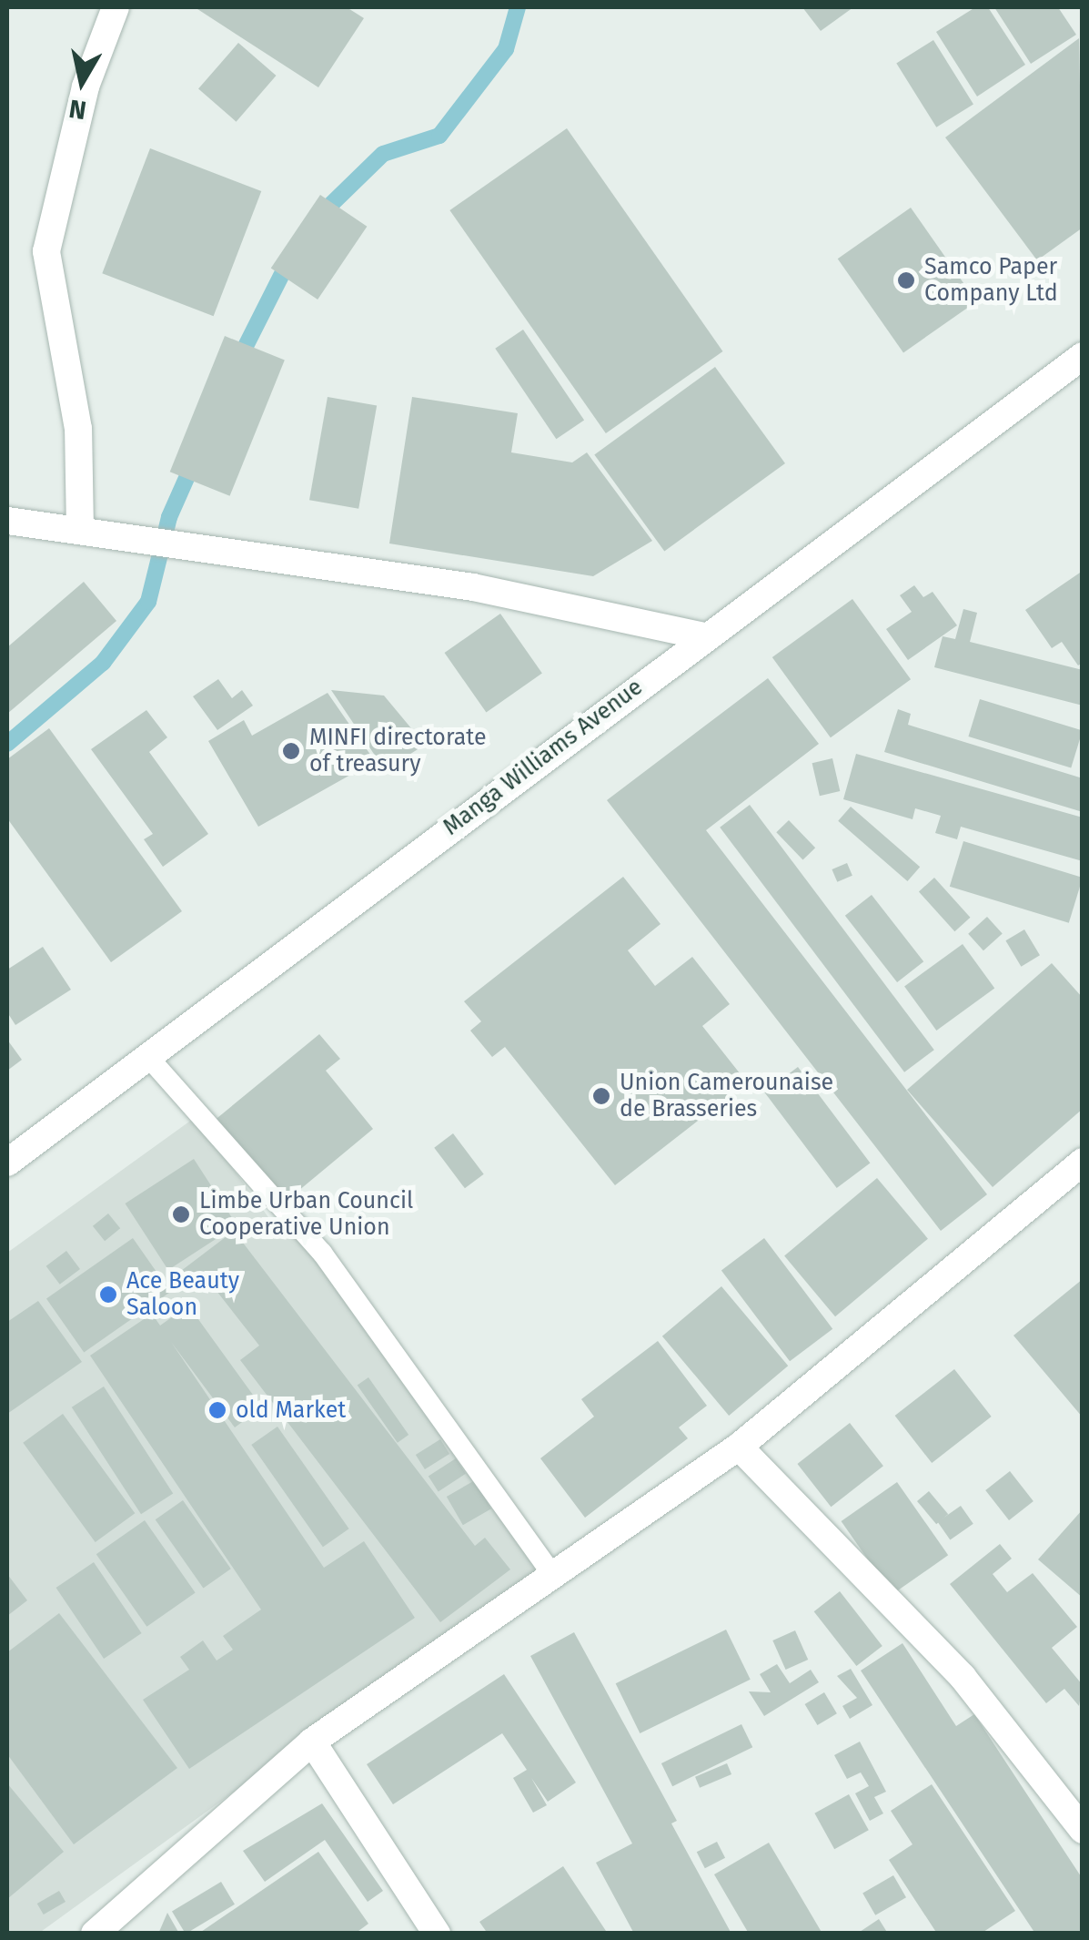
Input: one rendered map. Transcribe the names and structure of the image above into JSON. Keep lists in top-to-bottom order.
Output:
{
  "streets": {
    "street": ["Manga Williams Avenue"]
  },
  "places": [
    "Samco Paper Company Ltd",
    "MINFI directorate of treasury",
    "Union Camerounaise de Brasseries",
    "Limbe Urban Council Cooperative Union",
    "Ace Beauty Saloon",
    "old Market"
  ],
  "north": "bottom"
}
